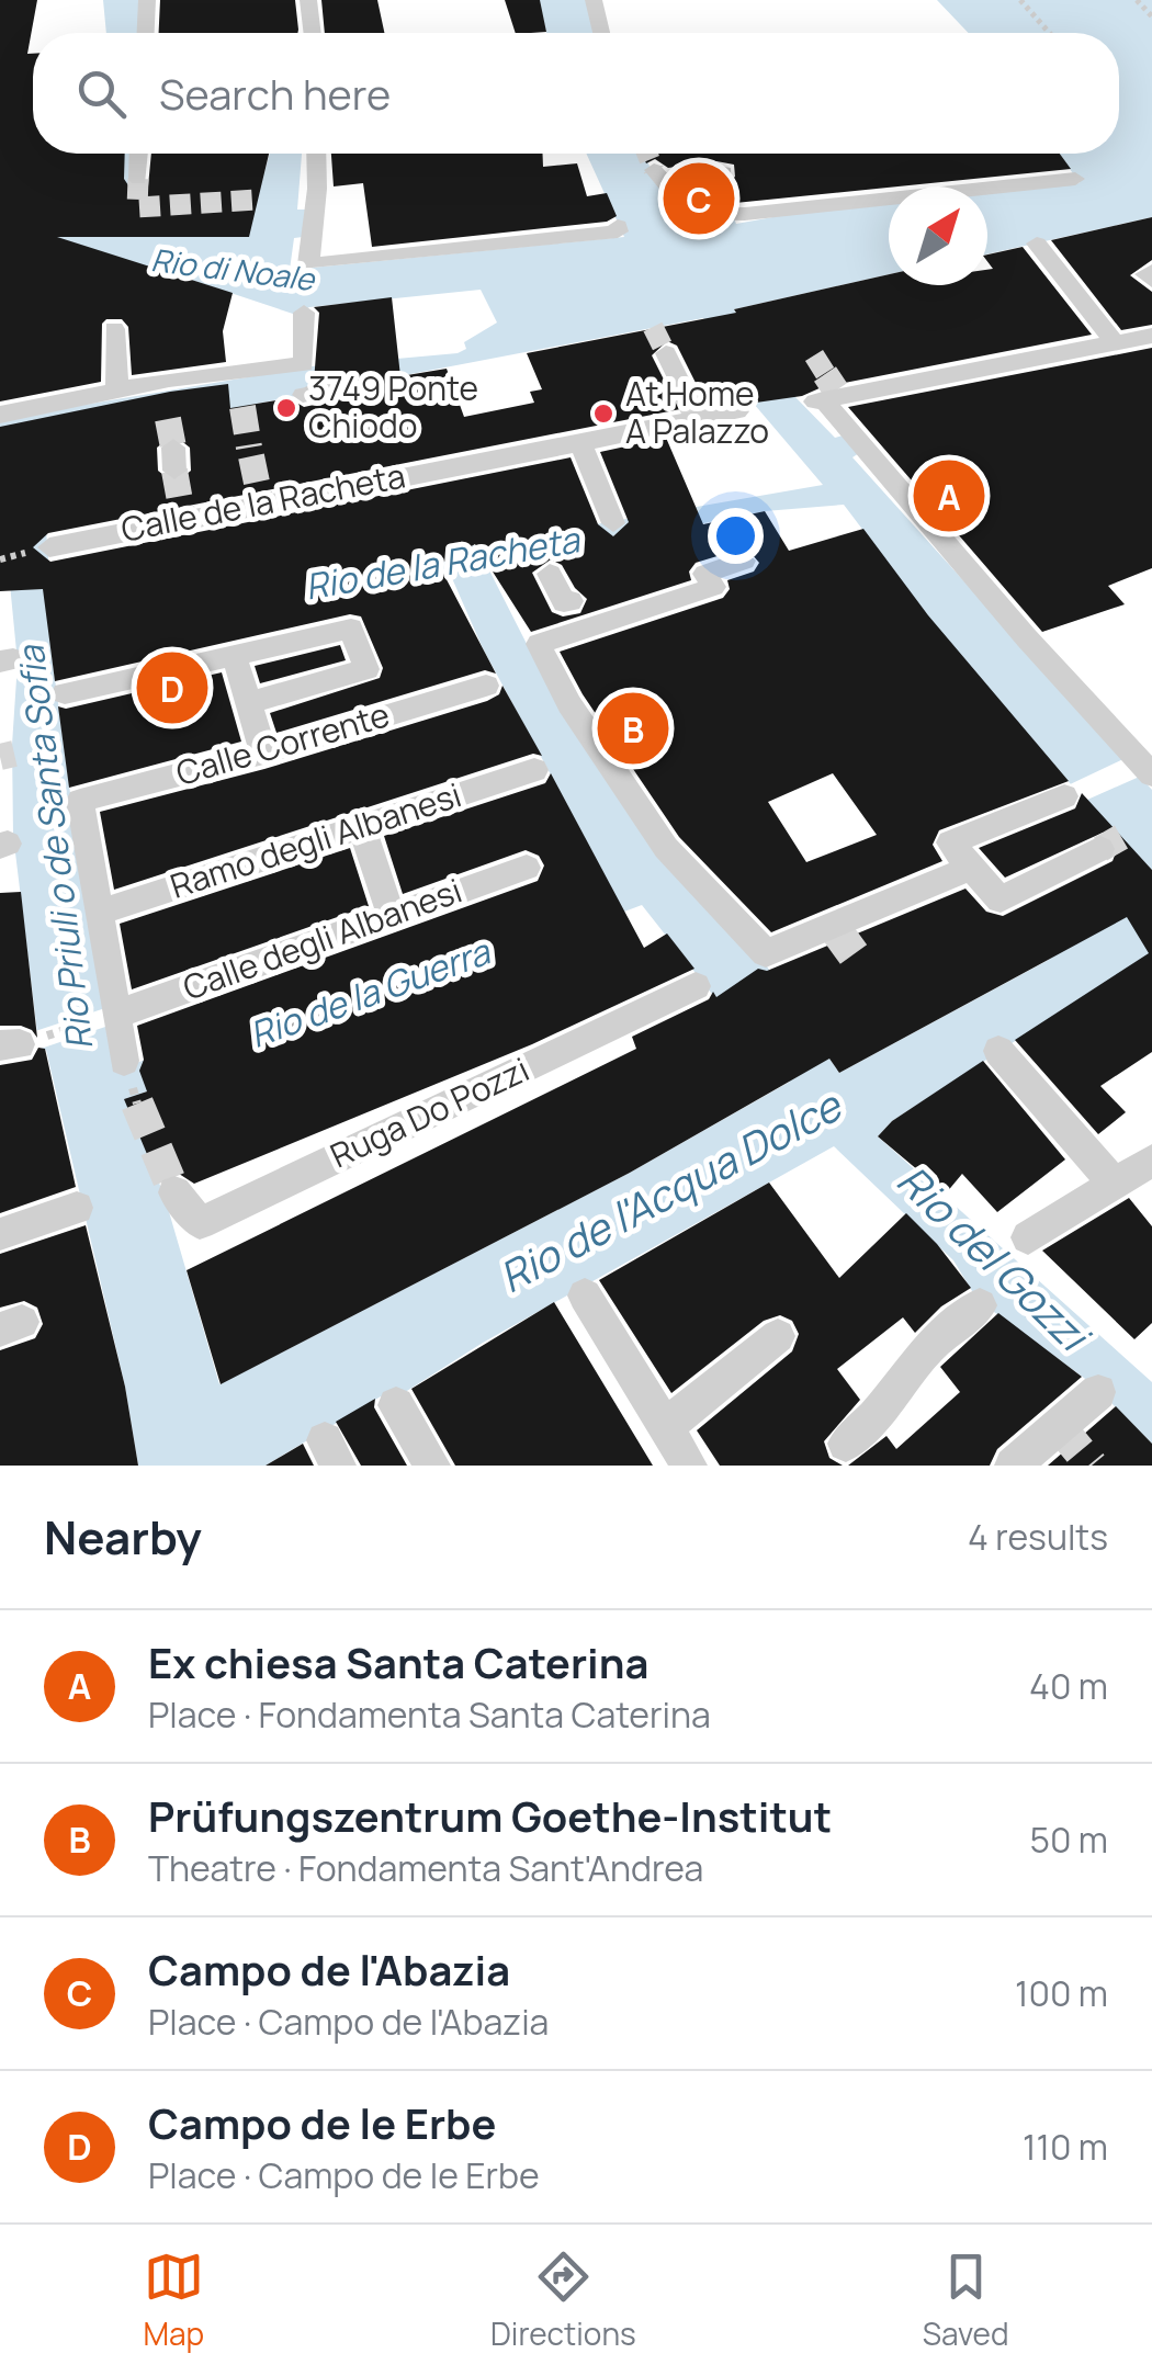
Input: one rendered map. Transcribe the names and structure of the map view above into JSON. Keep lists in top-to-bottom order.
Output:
{
  "streets": {
    "street": [
      "Calle de la Racheta",
      "Calle Corrente",
      "Ramo degli Albanesi",
      "Calle degli Albanesi",
      "Ruga Do Pozzi"
    ]
  },
  "crossings": [
    ["Calle Corrente", "Ramo degli Albanesi"]
  ],
  "water": [
    "Rio di Noale",
    "Rio de la Racheta",
    "Rio Priuli o de Santa Sofia",
    "Rio de la Guerra",
    "Rio de l'Acqua Dolce",
    "Rio del Gozzi"
  ],
  "places": ["3749 Ponte Chiodo", "At Home A Palazzo"],
  "north": "top right",
  "page": {
    "search": "Search here",
    "pins": [
      "C",
      "A",
      "D",
      "B"
    ],
    "heading": ["Nearby", "4 results"],
    "list": [
      {
        "mark": "A",
        "name": "Ex chiesa Santa Caterina",
        "note": "Place · Fondamenta Santa Caterina",
        "value": "40 m"
      },
      {
        "mark": "B",
        "name": "Prüfungszentrum Goethe-Institut",
        "note": "Theatre · Fondamenta Sant'Andrea",
        "value": "50 m"
      },
      {
        "mark": "C",
        "name": "Campo de l'Abazia",
        "note": "Place · Campo de l'Abazia",
        "value": "100 m"
      },
      {
        "mark": "D",
        "name": "Campo de le Erbe",
        "note": "Place · Campo de le Erbe",
        "value": "110 m"
      }
    ],
    "nav": ["Map", "Directions", "Saved"]
  }
}
